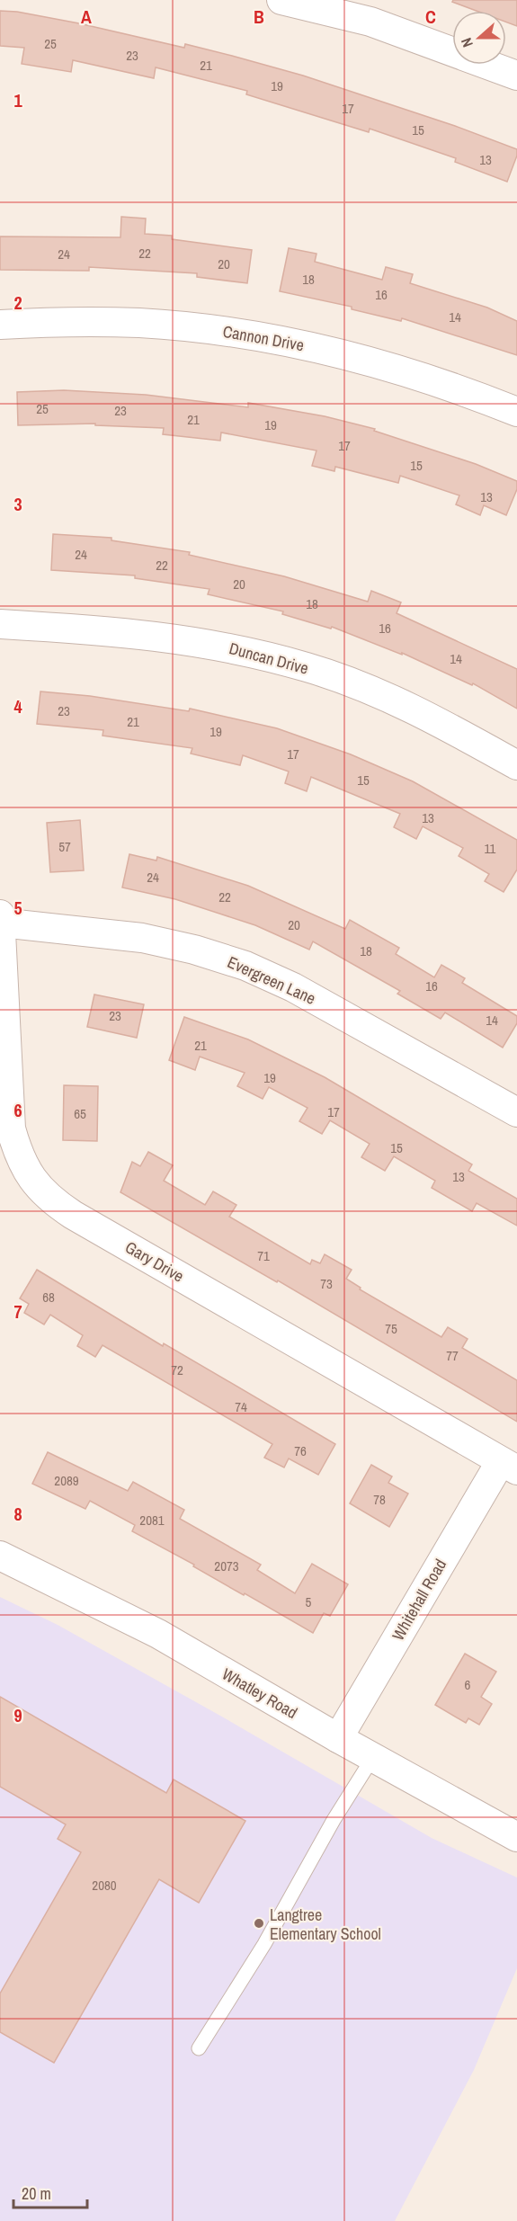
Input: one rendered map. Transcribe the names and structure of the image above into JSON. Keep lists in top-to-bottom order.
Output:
{
  "streets": {
    "street": [
      "Cannon Drive",
      "Duncan Drive",
      "Evergreen Lane",
      "Gary Drive",
      "Whitehall Road",
      "Whatley Road"
    ]
  },
  "crossings": [
    ["Evergreen Lane", "Gary Drive"],
    ["Gary Drive", "Whitehall Road"],
    ["Whitehall Road", "Whatley Road"]
  ],
  "places": ["Langtree Elementary School"],
  "house_numbers": [
    "25",
    "23",
    "21",
    "19",
    "17",
    "15",
    "13",
    "22",
    "24",
    "20",
    "18",
    "16",
    "14",
    "25",
    "23",
    "21",
    "19",
    "17",
    "15",
    "13",
    "24",
    "22",
    "20",
    "18",
    "16",
    "14",
    "23",
    "21",
    "19",
    "17",
    "15",
    "13",
    "57",
    "11",
    "24",
    "22",
    "20",
    "18",
    "16",
    "23",
    "14",
    "21",
    "19",
    "17",
    "65",
    "15",
    "13",
    "71",
    "73",
    "68",
    "75",
    "77",
    "72",
    "74",
    "76",
    "2089",
    "78",
    "2081",
    "2073",
    "5",
    "6",
    "2080"
  ],
  "scale_bar": "20 m",
  "north": "left",
  "grid": {
    "columns": ["A", "B", "C"],
    "rows": [
      "1",
      "2",
      "3",
      "4",
      "5",
      "6",
      "7",
      "8",
      "9"
    ]
  }
}
